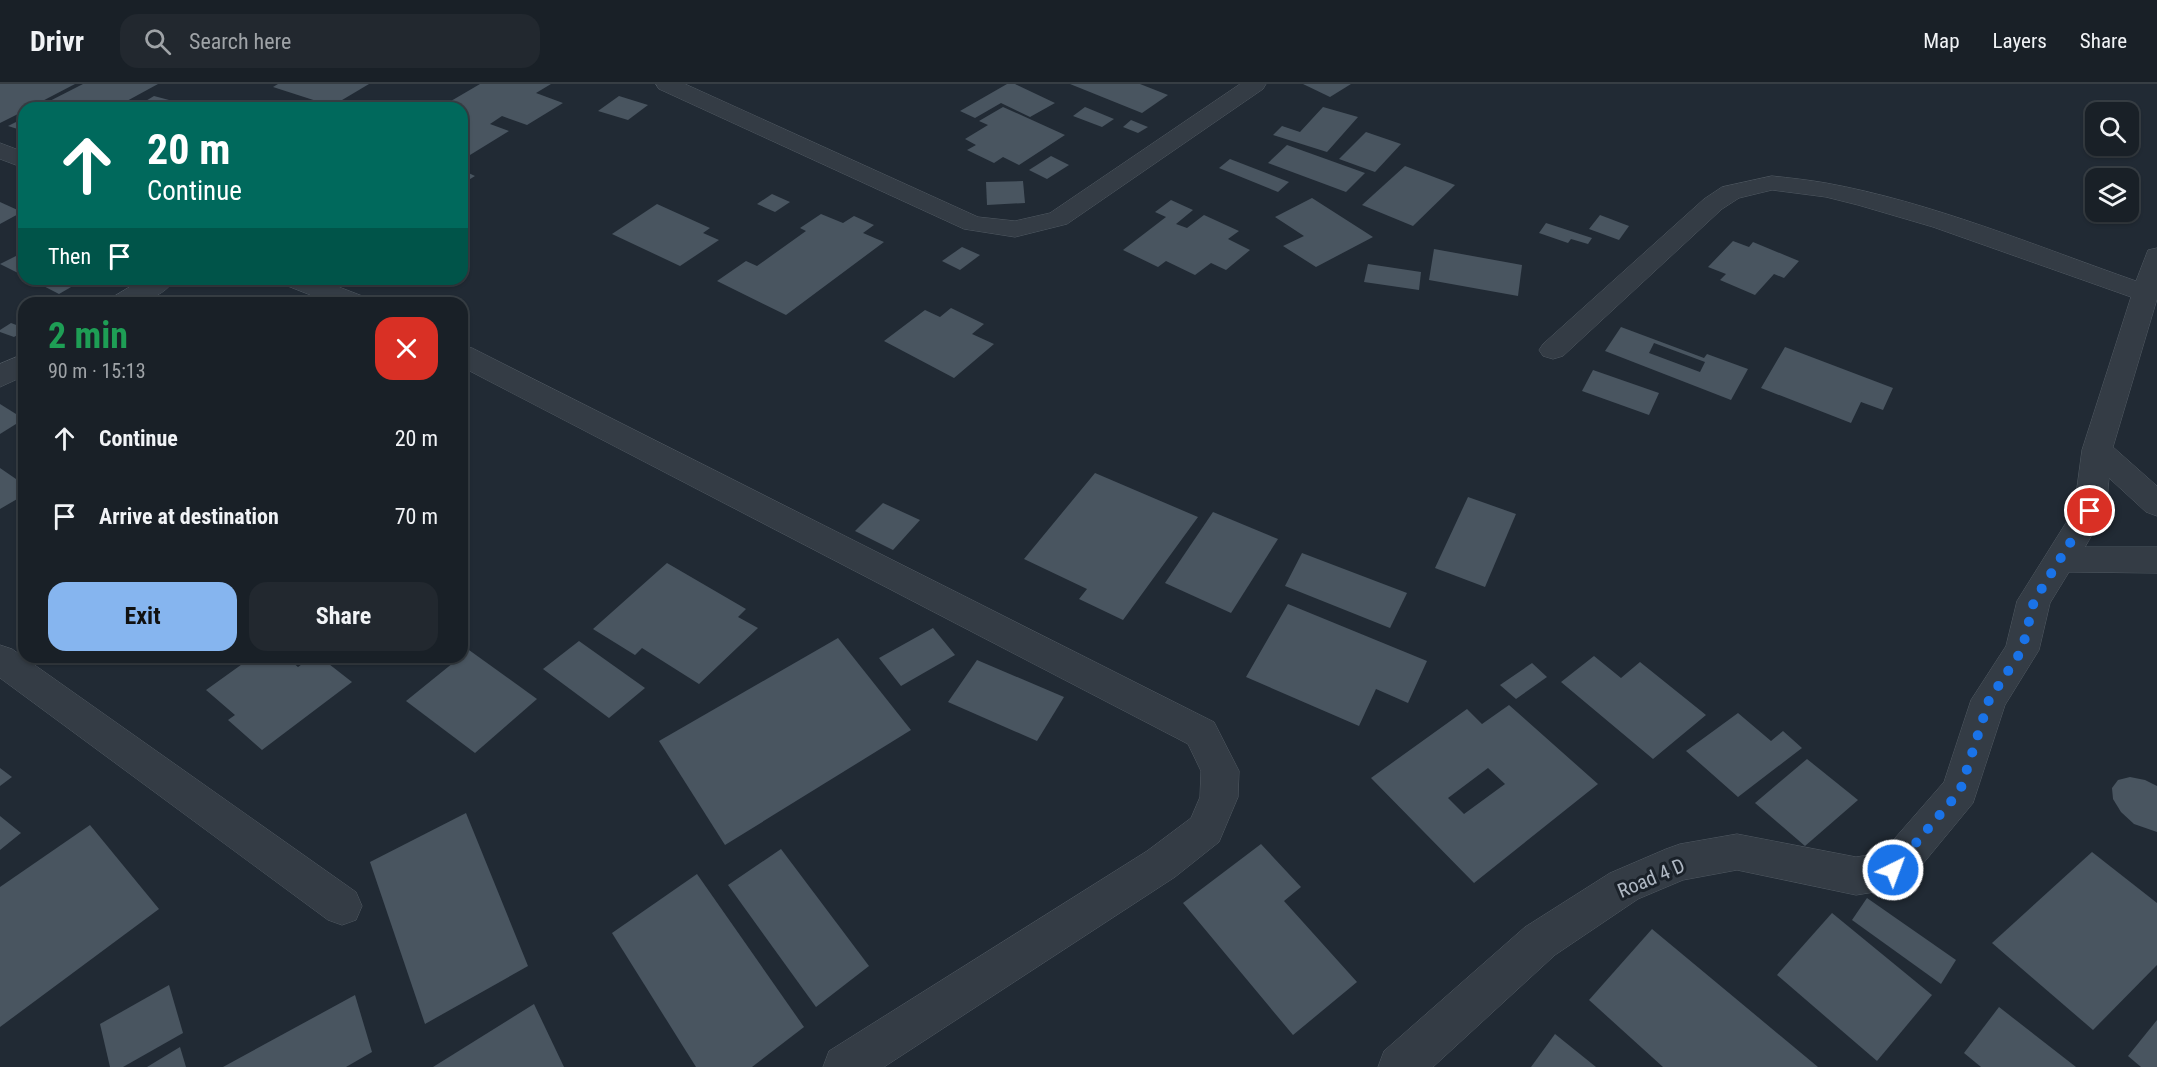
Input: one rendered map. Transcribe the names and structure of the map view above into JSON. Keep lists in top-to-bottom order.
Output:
{
  "streets": {
    "street": ["Road 4 D"]
  },
  "page": {
    "header": "Drivr",
    "search": "Search here",
    "nav": ["Map", "Layers", "Share"],
    "turn": ["20 m", "Continue"],
    "then": "Then",
    "heading": ["2 min", "90 m · 15:13"],
    "list": [
      {
        "name": "Continue",
        "value": "20 m"
      },
      {
        "name": "Arrive at destination",
        "value": "70 m"
      }
    ],
    "buttons": ["Exit", "Share"]
  }
}
